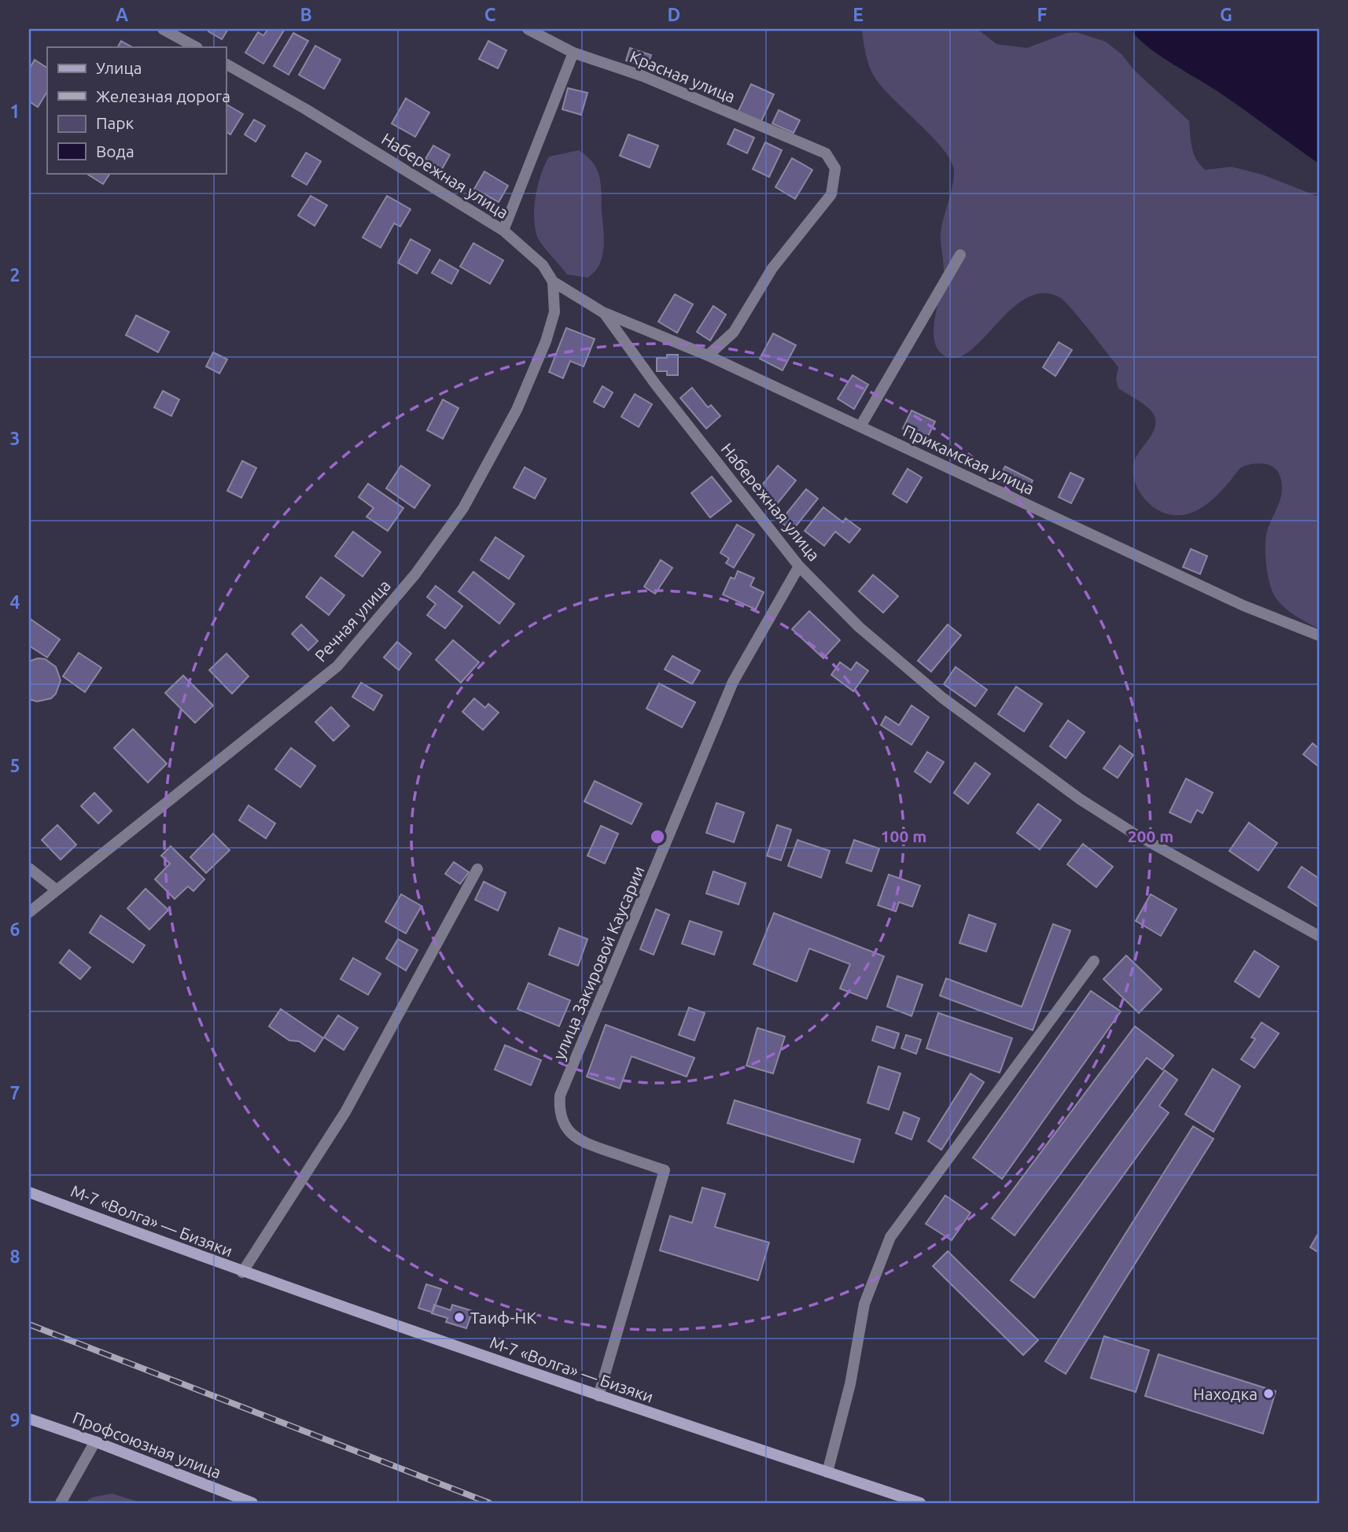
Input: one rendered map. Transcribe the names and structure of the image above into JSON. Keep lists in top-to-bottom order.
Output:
{
  "streets": {
    "main road": ["М-7 «Волга» — Бизяки", "Профсоюзная улица"],
    "street": [
      "Красная улица",
      "Набережная улица",
      "Прикамская улица",
      "Речная улица",
      "улица Закировой Каусарии"
    ]
  },
  "crossings": [
    ["Красная улица", "Прикамская улица"],
    ["Набережная улица", "Прикамская улица"],
    ["Набережная улица", "Речная улица"],
    ["Набережная улица", "улица Закировой Каусарии"],
    ["улица Закировой Каусарии", "М-7 «Волга» — Бизяки"]
  ],
  "places": ["Таиф-НК", "Находка"],
  "legend": [
    "Улица",
    "Железная дорога",
    "Парк",
    "Вода"
  ],
  "grid": {
    "columns": [
      "A",
      "B",
      "C",
      "D",
      "E",
      "F",
      "G"
    ],
    "rows": [
      "1",
      "2",
      "3",
      "4",
      "5",
      "6",
      "7",
      "8",
      "9"
    ]
  },
  "rings": ["100 m", "200 m"]
}
